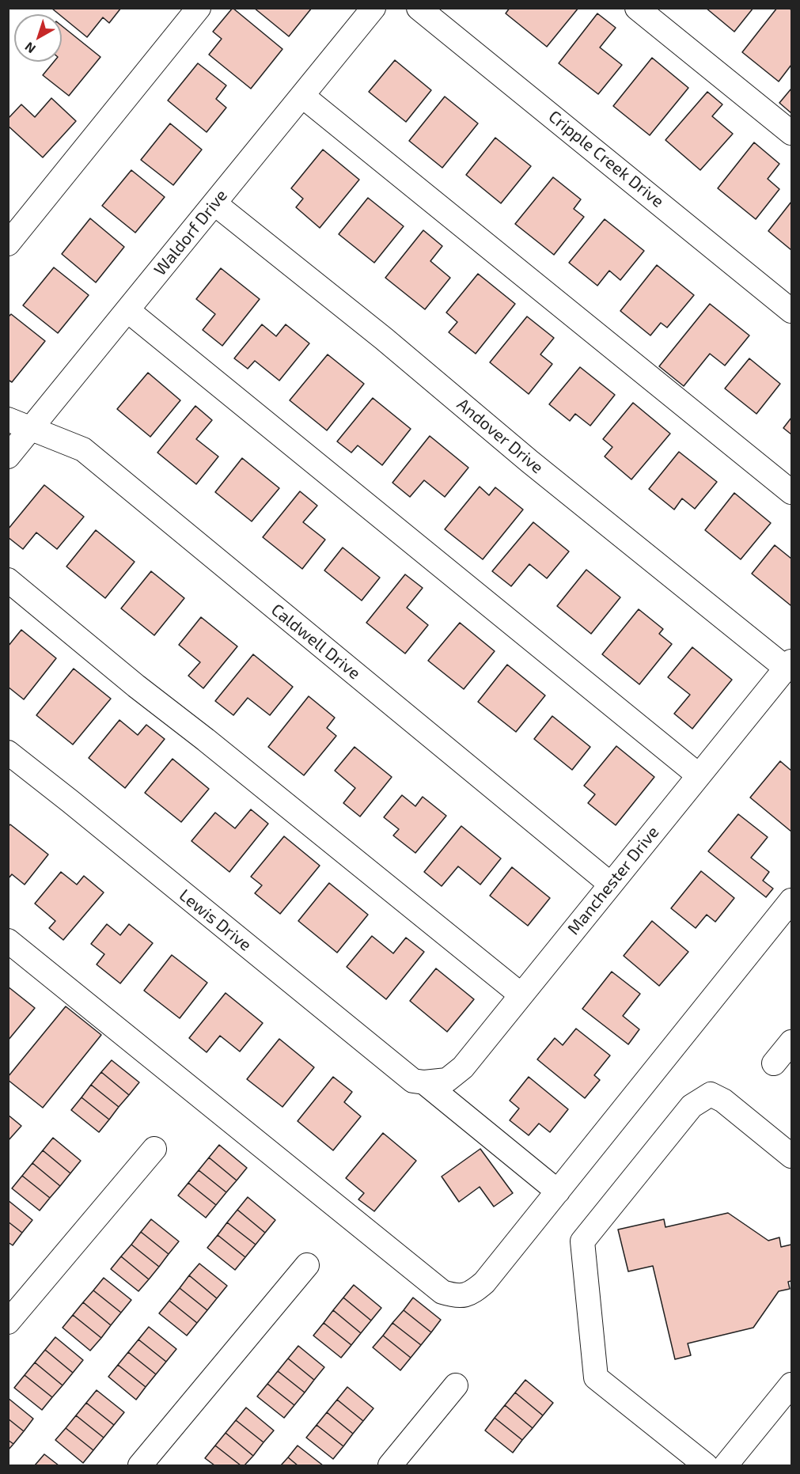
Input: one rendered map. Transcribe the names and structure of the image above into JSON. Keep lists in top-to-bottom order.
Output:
{
  "streets": {
    "street": [
      "Cripple Creek Drive",
      "Waldorf Drive",
      "Andover Drive",
      "Caldwell Drive",
      "Manchester Drive",
      "Lewis Drive"
    ]
  },
  "crossings": [
    ["Waldorf Drive", "Andover Drive"],
    ["Waldorf Drive", "Caldwell Drive"],
    ["Andover Drive", "Manchester Drive"],
    ["Caldwell Drive", "Manchester Drive"],
    ["Manchester Drive", "Lewis Drive"]
  ],
  "north": "bottom left"
}
